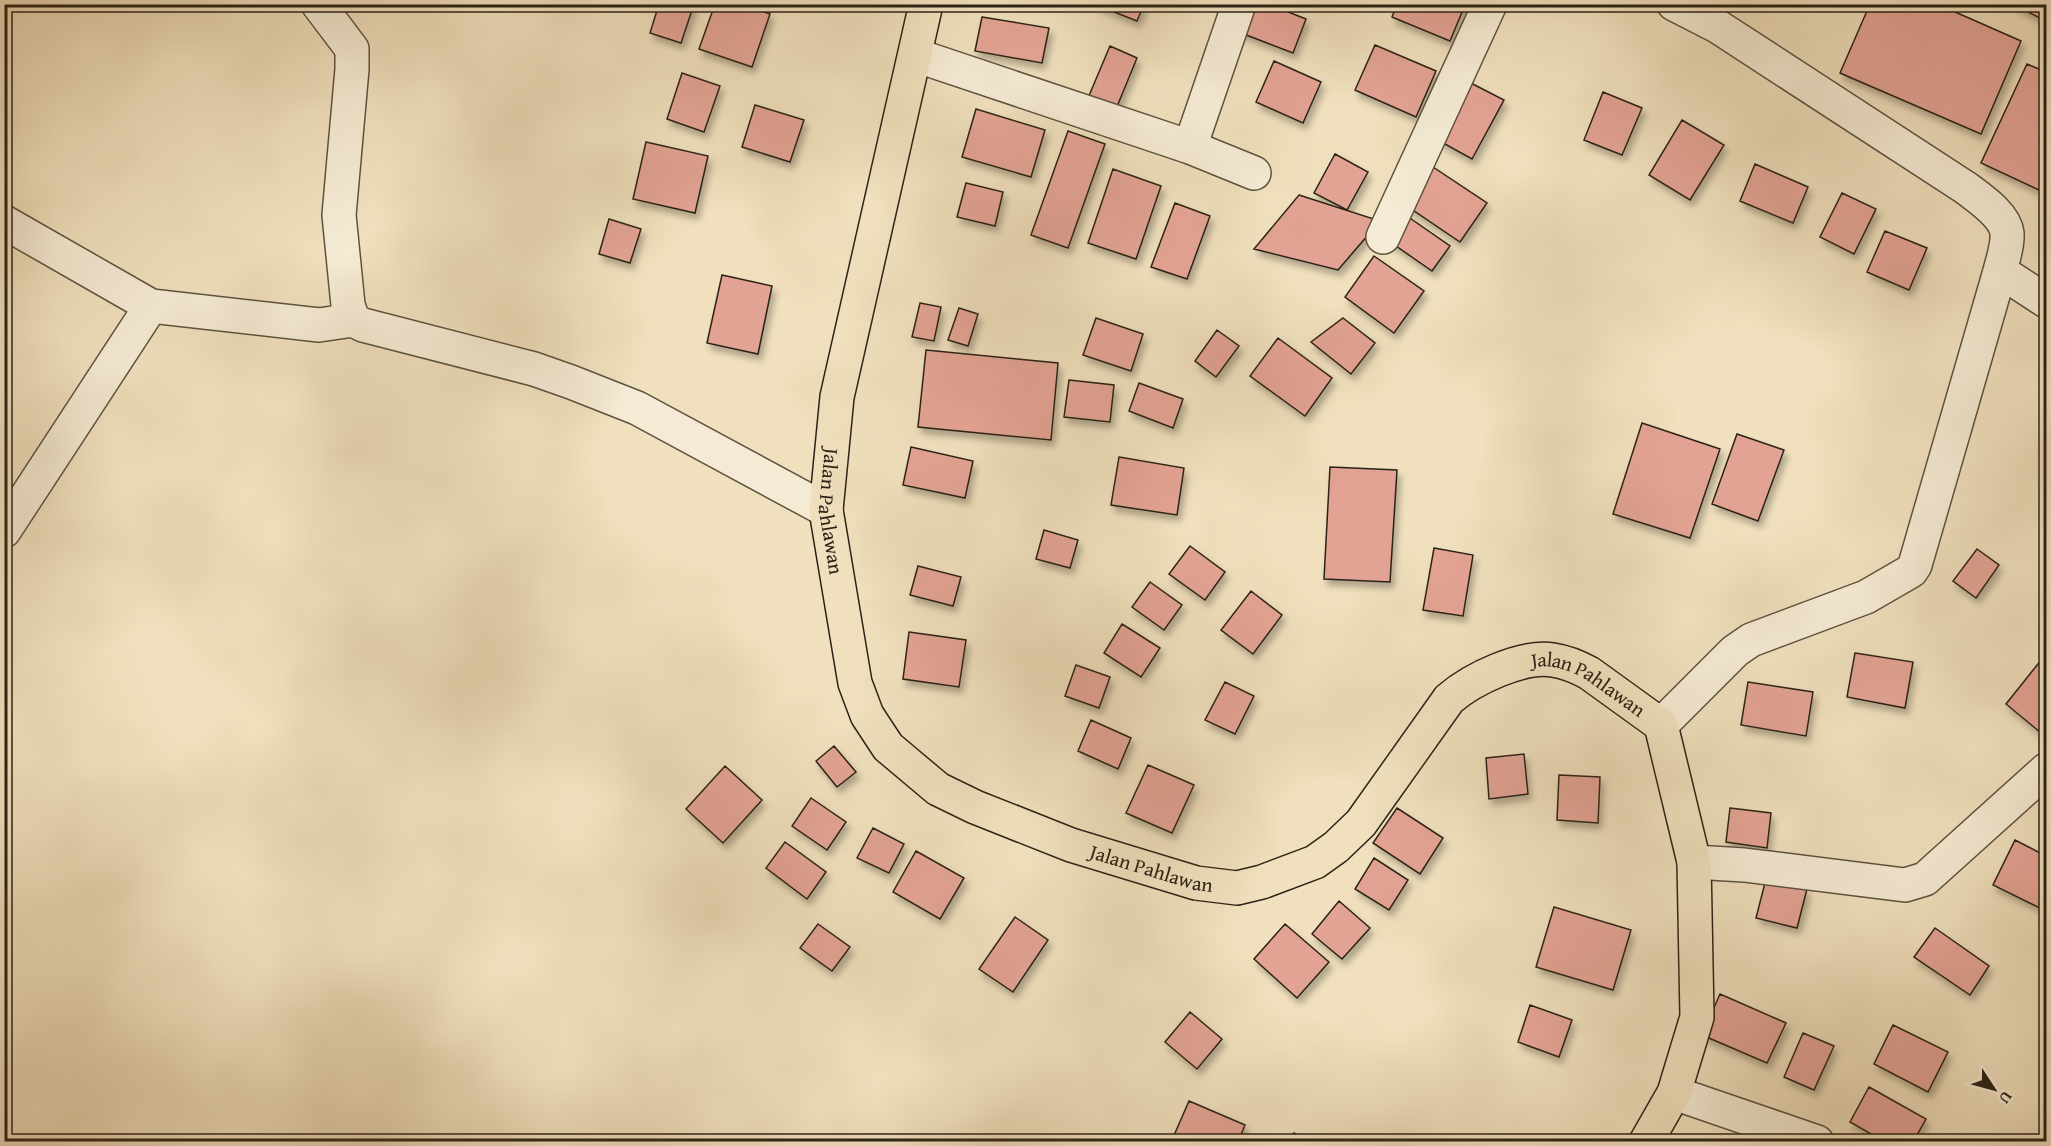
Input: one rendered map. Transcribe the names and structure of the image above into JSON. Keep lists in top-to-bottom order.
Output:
{
  "streets": {
    "highway": ["Jalan Pahlawan"]
  },
  "north": "bottom right"
}
